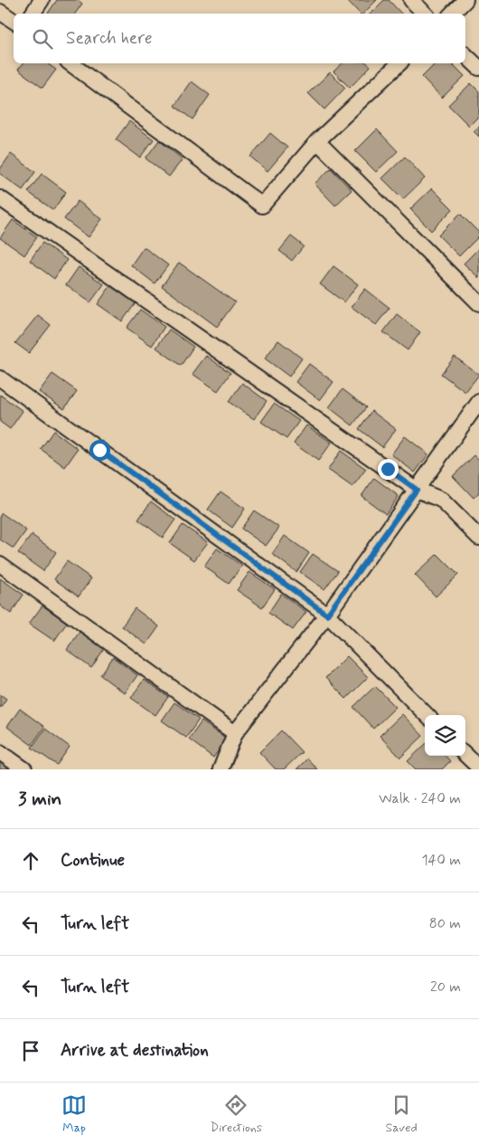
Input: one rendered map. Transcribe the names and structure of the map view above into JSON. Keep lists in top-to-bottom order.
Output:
{
  "page": {
    "search": "Search here",
    "heading": ["3 min", "Walk · 240 m"],
    "list": [
      ["Continue", "140 m"],
      ["Turn left", "80 m"],
      ["Turn left", "20 m"],
      "Arrive at destination"
    ],
    "nav": ["Map", "Directions", "Saved"]
  }
}
